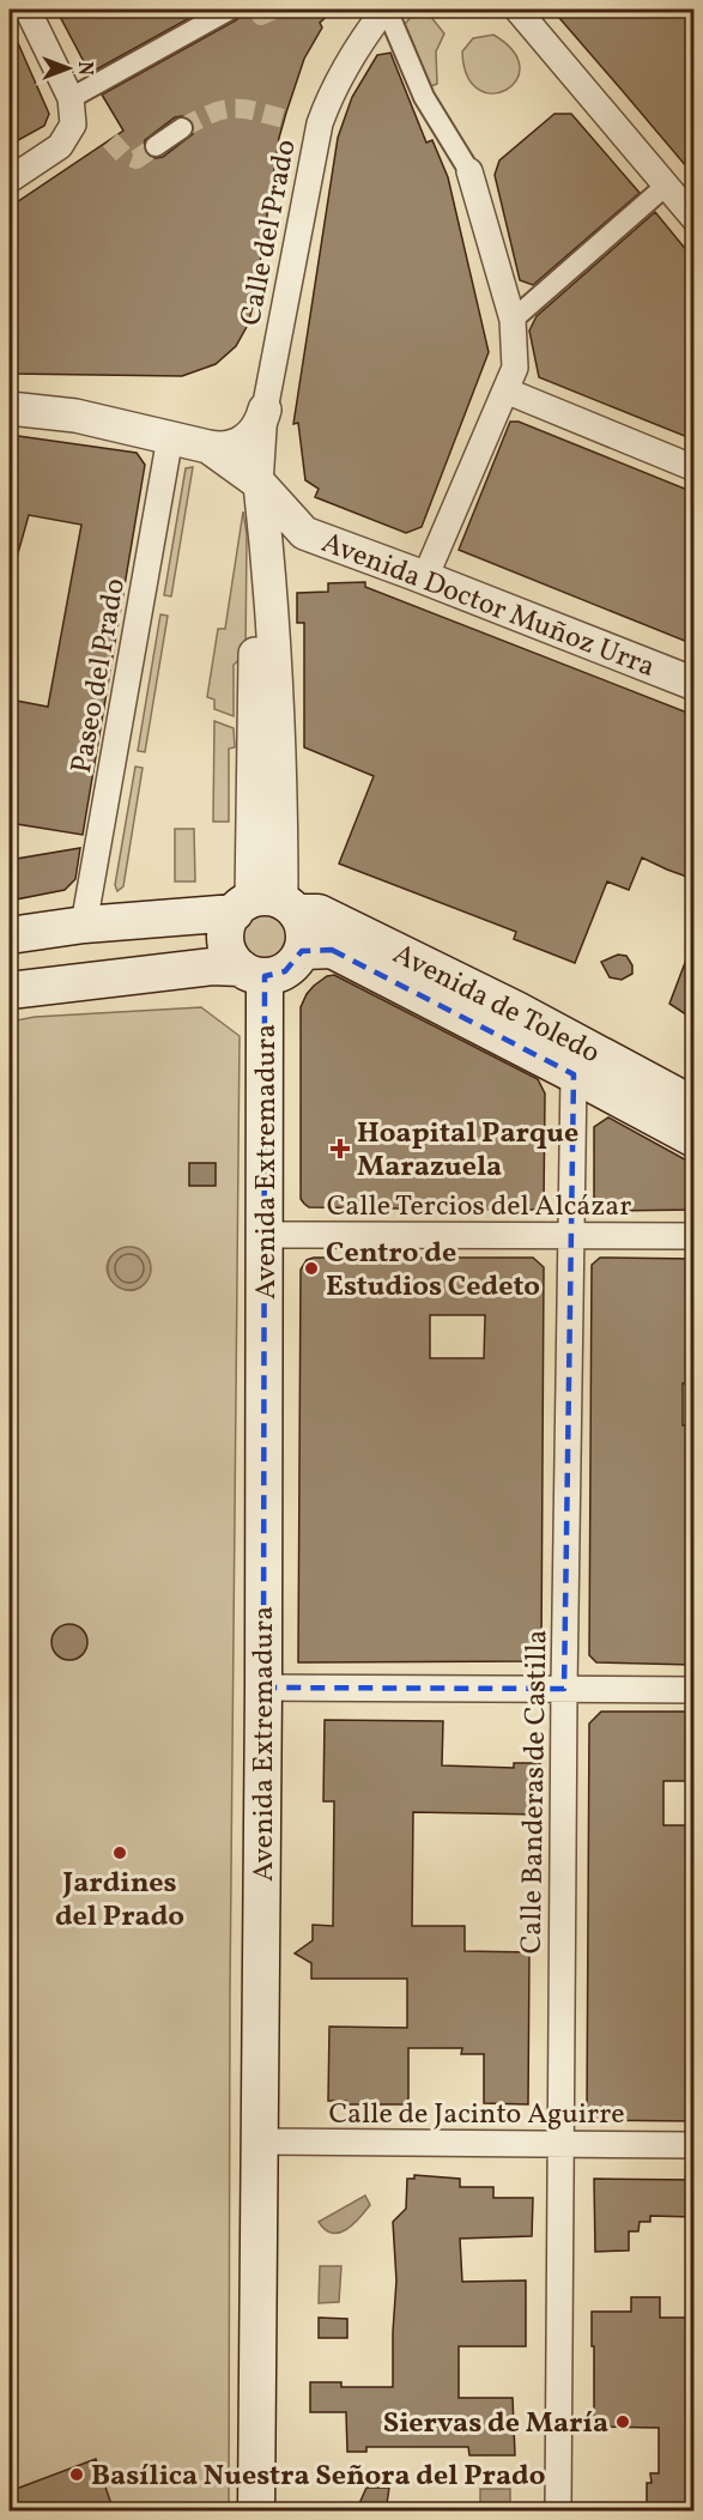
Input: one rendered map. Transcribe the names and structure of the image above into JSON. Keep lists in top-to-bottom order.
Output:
{
  "streets": {
    "main road": ["Avenida de Toledo", "Avenida Extremadura"],
    "street": [
      "Calle del Prado",
      "Avenida Doctor Muñoz Urra",
      "Paseo del Prado",
      "Calle Tercios del Alcázar",
      "Calle Banderas de Castilla",
      "Calle de Jacinto Aguirre"
    ]
  },
  "crossings": [
    ["Calle del Prado", "Avenida Doctor Muñoz Urra"],
    ["Calle del Prado", "Avenida Extremadura"],
    ["Avenida Doctor Muñoz Urra", "Avenida Extremadura"],
    ["Paseo del Prado", "Avenida de Toledo"],
    ["Avenida de Toledo", "Avenida Extremadura"],
    ["Avenida de Toledo", "Calle Banderas de Castilla"],
    ["Avenida Extremadura", "Calle Tercios del Alcázar"],
    ["Avenida Extremadura", "Calle de Jacinto Aguirre"],
    ["Calle Tercios del Alcázar", "Calle Banderas de Castilla"],
    ["Calle Banderas de Castilla", "Calle de Jacinto Aguirre"]
  ],
  "places": {
    "health": ["Hoapital Parque Marazuela"],
    "other": [
      "Centro de Estudios Cedeto",
      "Jardines del Prado",
      "Siervas de María",
      "Basílica Nuestra Señora del Prado"
    ]
  },
  "north": "right"
}
